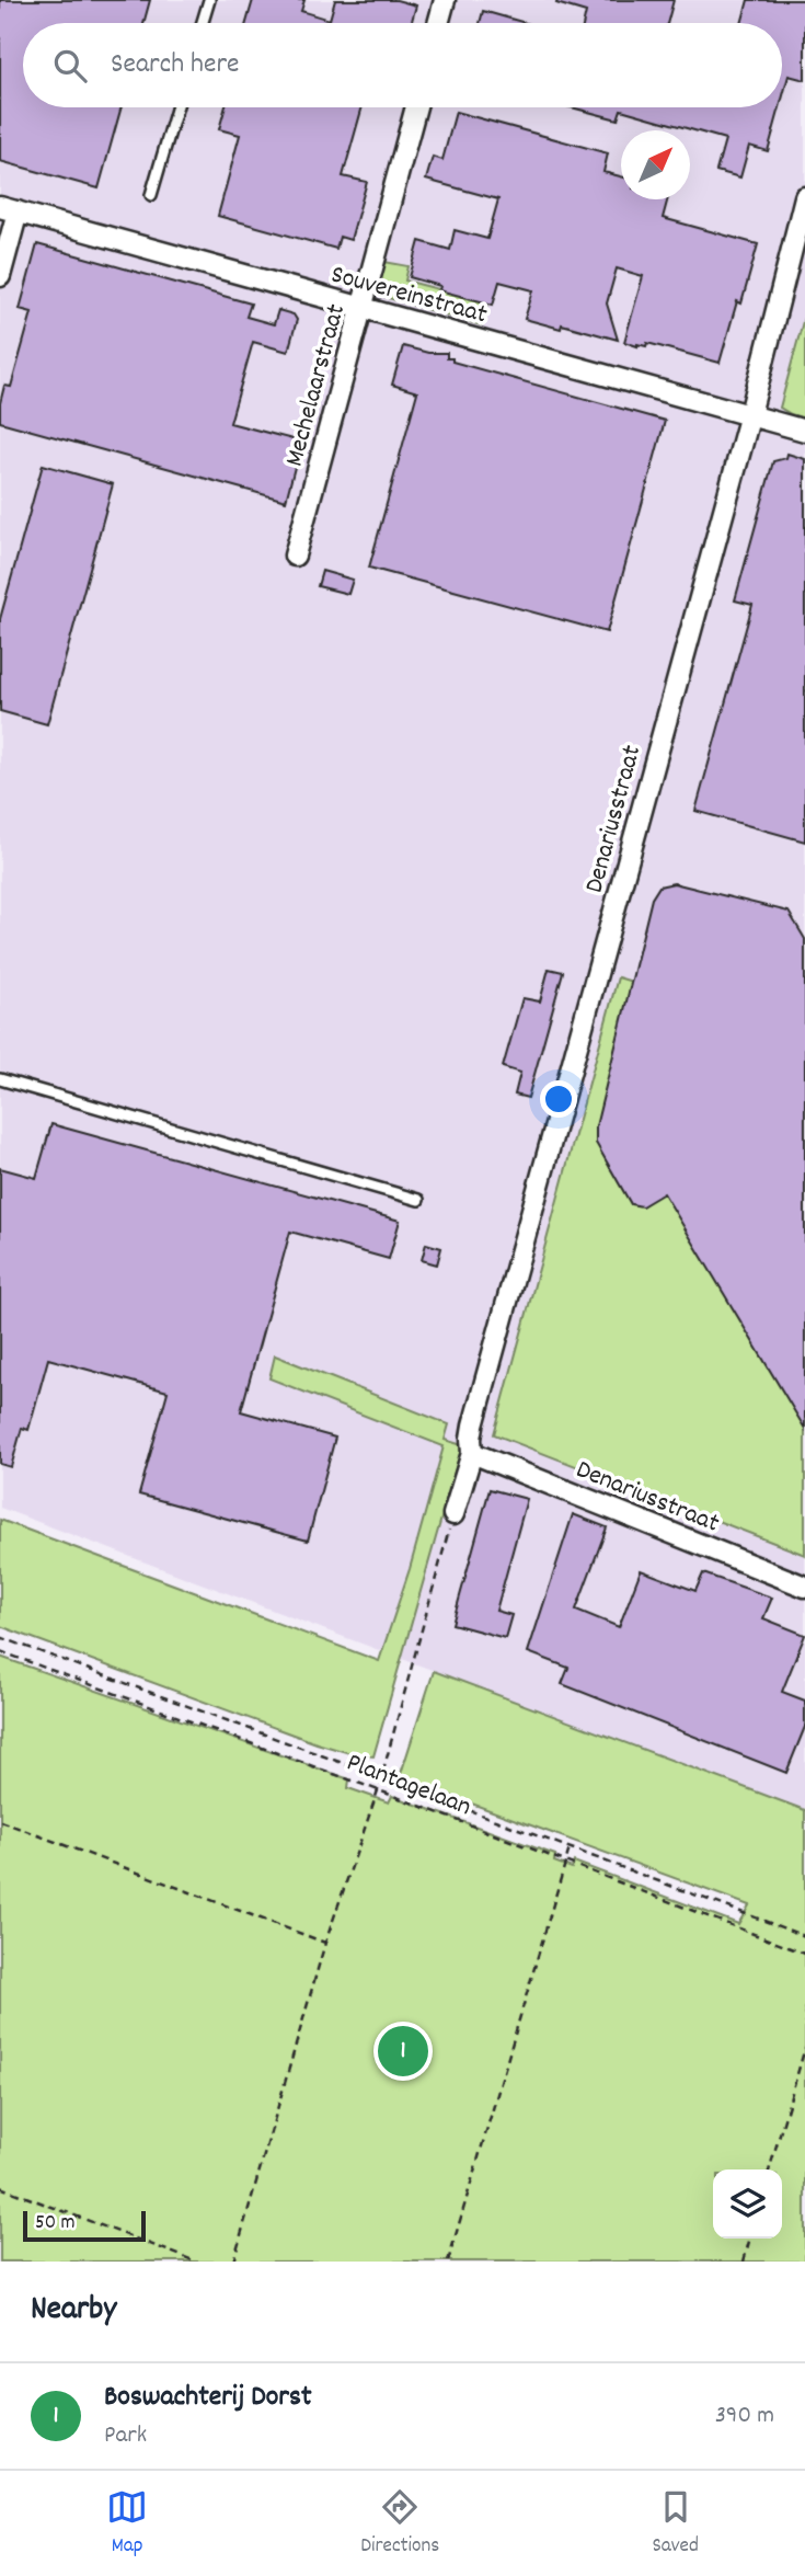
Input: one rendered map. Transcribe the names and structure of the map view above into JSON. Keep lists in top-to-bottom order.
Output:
{
  "streets": {
    "street": ["Souvereinstraat", "Mechelaarstraat", "Denariusstraat"],
    "path": ["Plantagelaan"]
  },
  "crossings": [
    ["Souvereinstraat", "Mechelaarstraat"],
    ["Souvereinstraat", "Denariusstraat"]
  ],
  "scale_bar": "50 m",
  "north": "top right",
  "page": {
    "search": "Search here",
    "pins": "1",
    "scale": "50 m",
    "heading": "Nearby",
    "list": [
      {
        "mark": "1",
        "name": "Boswachterij Dorst",
        "note": "Park",
        "value": "390 m"
      }
    ],
    "nav": ["Map", "Directions", "Saved"]
  }
}
